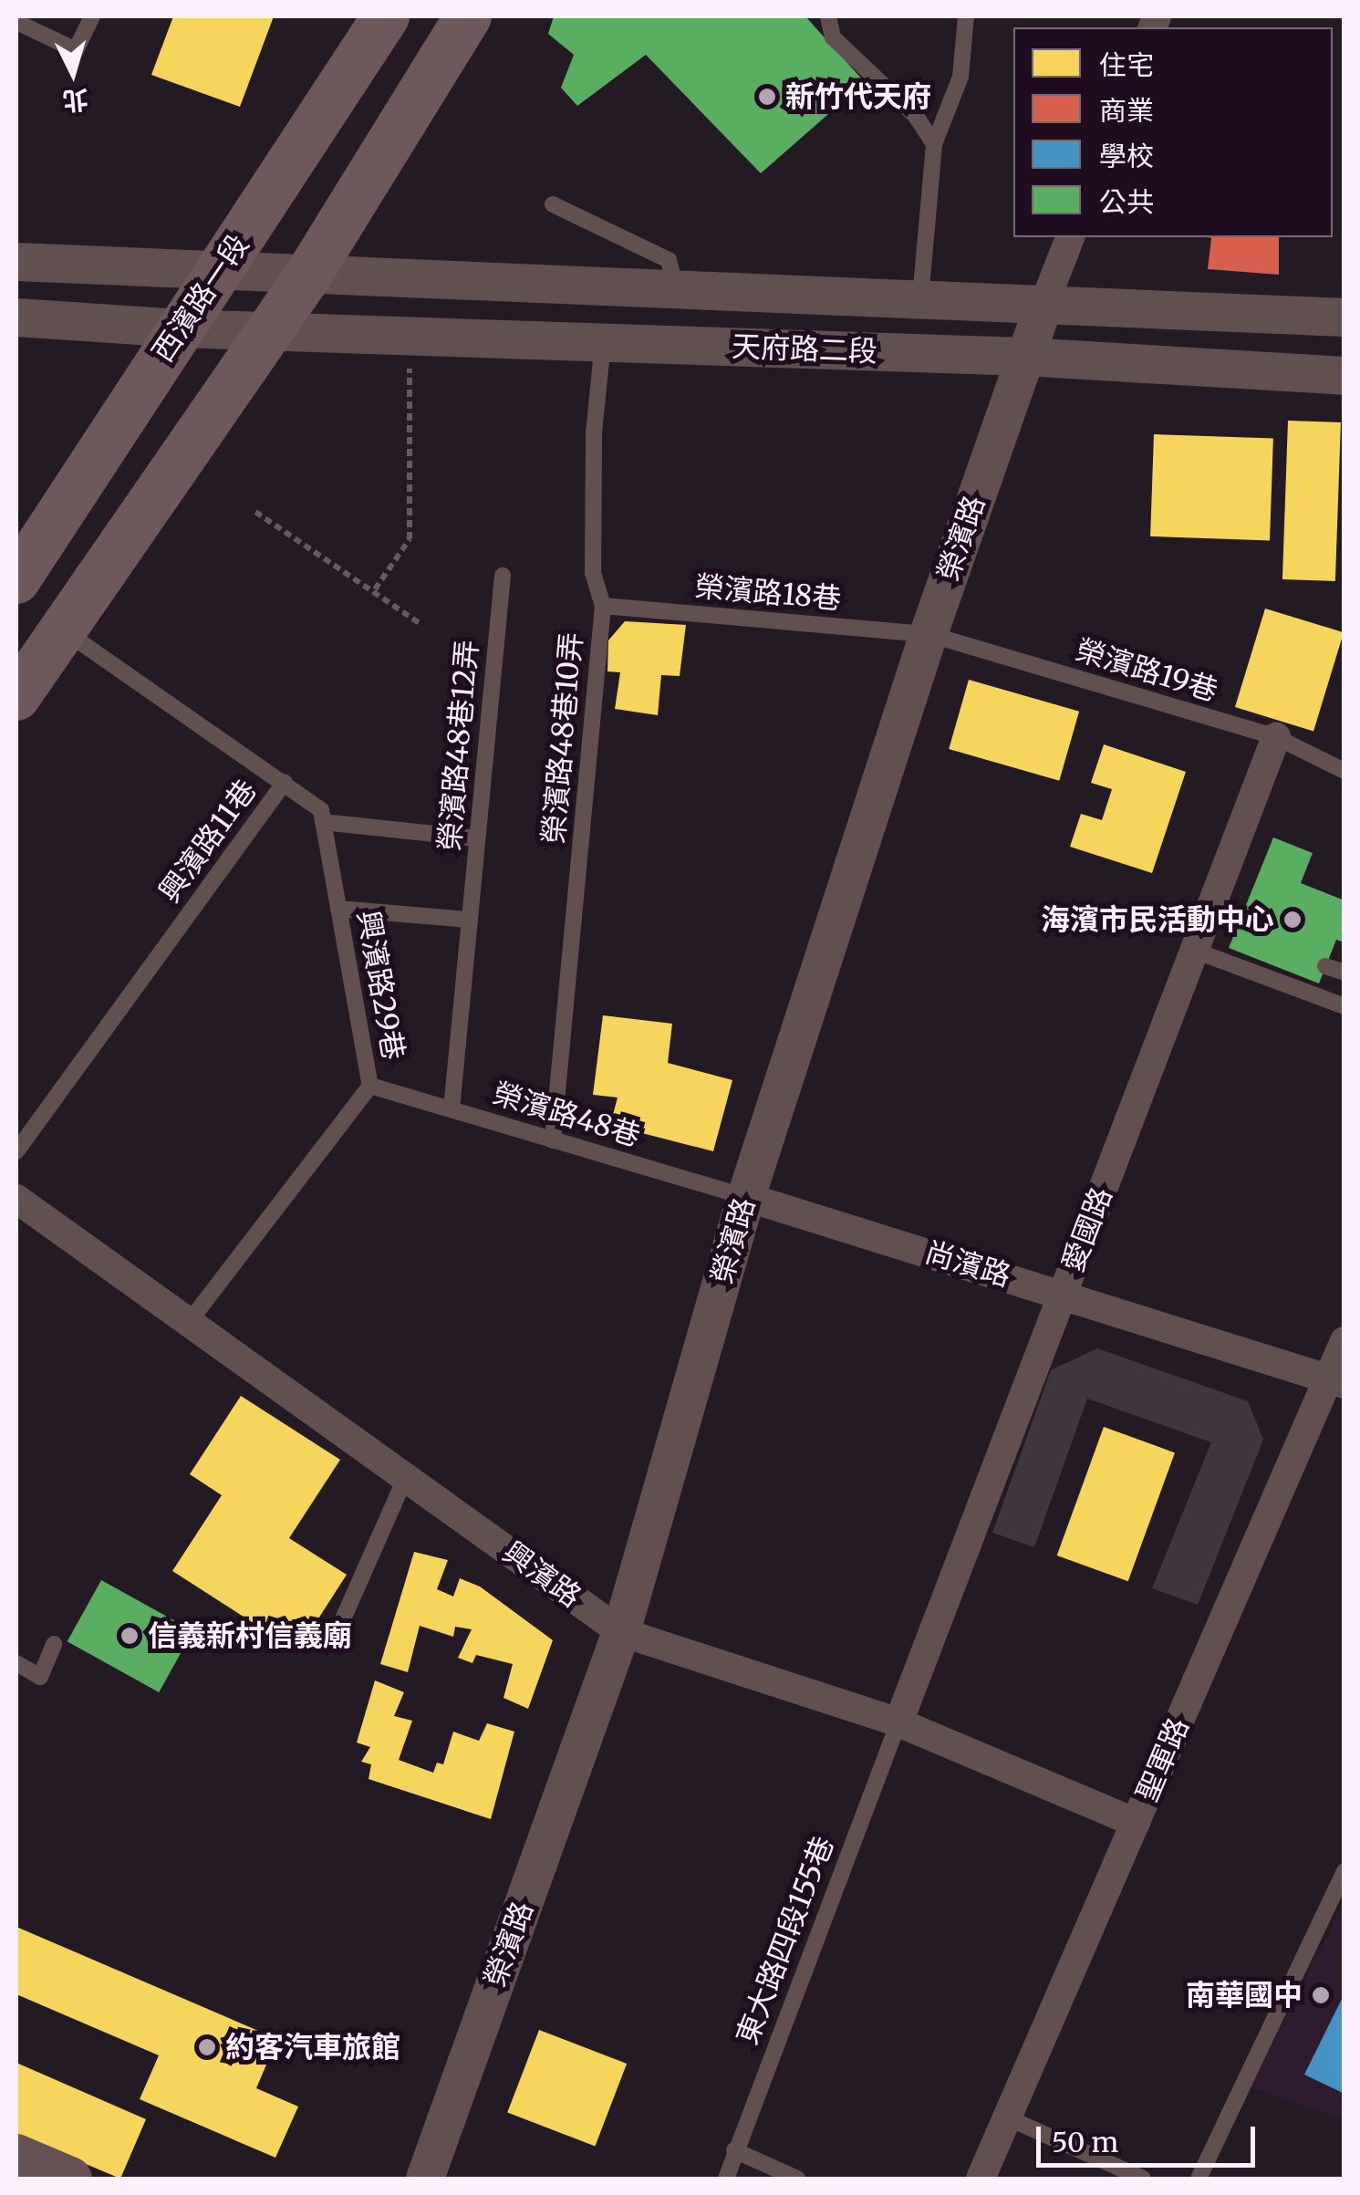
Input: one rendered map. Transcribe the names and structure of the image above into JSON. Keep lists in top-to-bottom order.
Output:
{
  "streets": {
    "main road": ["西濱路一段"],
    "street": [
      "天府路二段",
      "榮濱路",
      "愛國路",
      "尚濱路",
      "興濱路",
      "聖軍路"
    ],
    "lane": [
      "榮濱路18巷",
      "榮濱路19巷",
      "榮濱路48巷10弄",
      "榮濱路48巷12弄",
      "興濱路11巷",
      "興濱路29巷",
      "榮濱路48巷",
      "東大路四段155巷"
    ]
  },
  "crossings": [
    ["西濱路一段", "天府路二段"],
    ["天府路二段", "榮濱路"],
    ["天府路二段", "榮濱路48巷10弄"],
    ["榮濱路", "榮濱路18巷"],
    ["榮濱路", "榮濱路19巷"],
    ["榮濱路", "榮濱路48巷"],
    ["榮濱路", "尚濱路"],
    ["榮濱路", "興濱路"],
    ["榮濱路18巷", "榮濱路19巷"],
    ["榮濱路18巷", "榮濱路48巷10弄"],
    ["榮濱路19巷", "愛國路"],
    ["榮濱路48巷10弄", "榮濱路48巷"],
    ["榮濱路48巷12弄", "榮濱路48巷"],
    ["興濱路29巷", "榮濱路48巷"],
    ["興濱路29巷", "興濱路"],
    ["榮濱路48巷", "尚濱路"],
    ["愛國路", "尚濱路"],
    ["愛國路", "興濱路"],
    ["愛國路", "東大路四段155巷"],
    ["尚濱路", "聖軍路"],
    ["興濱路", "聖軍路"],
    ["興濱路", "東大路四段155巷"]
  ],
  "places": [
    "新竹代天府",
    "海濱市民活動中心",
    "信義新村信義廟",
    "南華國中",
    "約客汽車旅館"
  ],
  "legend": [
    "住宅",
    "商業",
    "學校",
    "公共"
  ],
  "scale_bar": "50 m",
  "north": "bottom"
}
